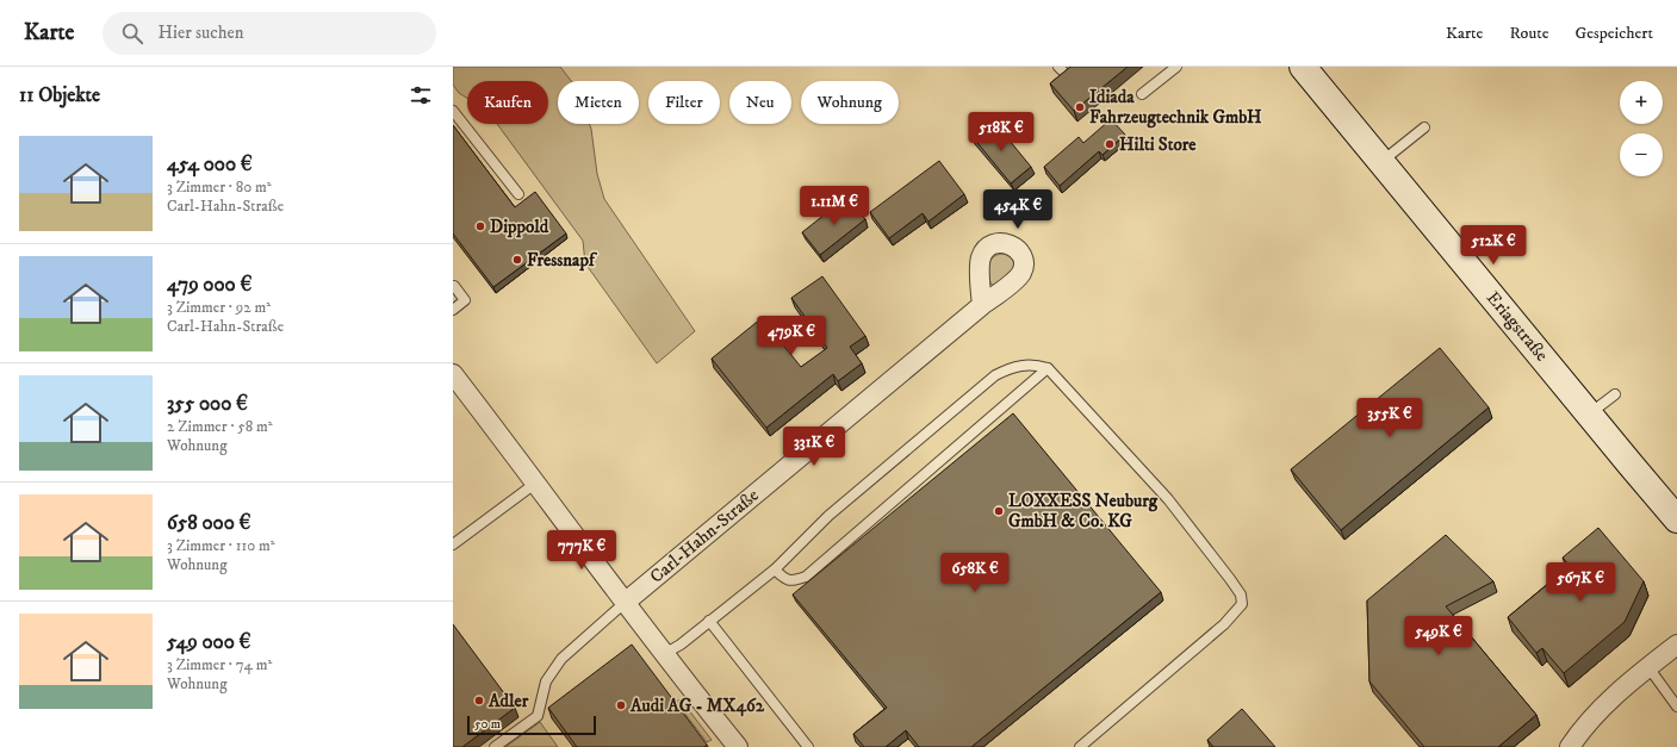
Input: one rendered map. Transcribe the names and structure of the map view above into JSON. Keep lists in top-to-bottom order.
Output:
{
  "streets": {
    "street": ["Eriagstraße", "Carl-Hahn-Straße"]
  },
  "places": [
    "Idiada Fahrzeugtechnik GmbH",
    "Hilti Store",
    "Dippold",
    "Fressnapf",
    "LOXXESS Neuburg GmbH & Co. KG",
    "Adler",
    "Audi AG - MX462"
  ],
  "scale_bar": "50 m",
  "page": {
    "header": "Karte",
    "search": "Hier suchen",
    "nav": ["Karte", "Route", "Gespeichert"],
    "heading": "11 Objekte",
    "map_buttons": ["+", "−"],
    "chip": [
      "Kaufen",
      "Mieten",
      "Filter",
      "Neu",
      "Wohnung"
    ],
    "price": [
      "518K €",
      "1.11M €",
      "454K €",
      "512K €",
      "479K €",
      "355K €",
      "331K €",
      "777K €",
      "658K €",
      "567K €",
      "549K €"
    ],
    "list": [
      {
        "name": "454 000 €",
        "note": "3 Zimmer · 80 m² · Carl-Hahn-Straße"
      },
      {
        "name": "479 000 €",
        "note": "3 Zimmer · 92 m² · Carl-Hahn-Straße"
      },
      {
        "name": "355 000 €",
        "note": "2 Zimmer · 58 m² · Wohnung"
      },
      {
        "name": "658 000 €",
        "note": "3 Zimmer · 110 m² · Wohnung"
      },
      {
        "name": "549 000 €",
        "note": "3 Zimmer · 74 m² · Wohnung"
      }
    ],
    "scale": "50 m"
  }
}
